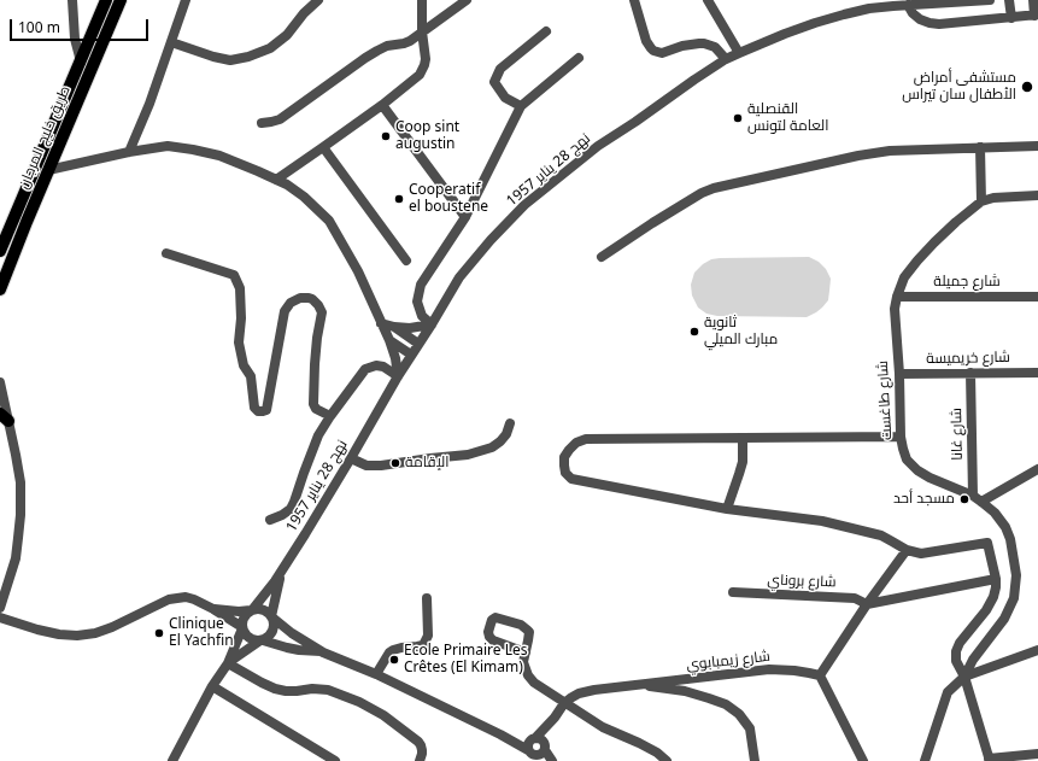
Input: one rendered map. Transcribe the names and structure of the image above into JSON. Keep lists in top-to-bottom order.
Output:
{
  "streets": {
    "main road": ["طريق خليج المرجان"],
    "street": [
      "نهج 28 يناير 1957",
      "شارع جميلة",
      "شارع خريميسة",
      "شارع طاغست",
      "شارع غانا",
      "شارع بروناي",
      "شارع زيمبابوي"
    ]
  },
  "crossings": [
    ["شارع جميلة", "شارع طاغست"],
    ["شارع خريميسة", "شارع طاغست"],
    ["شارع خريميسة", "شارع غانا"],
    ["شارع طاغست", "شارع غانا"]
  ],
  "places": [
    "مستشفى أمراض الأطفال سان تيراس",
    "القنصلية العامة لتونس",
    "Coop sint augustin",
    "Cooperatif el boustene",
    "ثانوية مبارك الميلي",
    "الإقامة",
    "مسجد أحد",
    "Clinique El Yachfin",
    "Ecole Primaire Les Crêtes (El Kimam)"
  ],
  "scale_bar": "100 m"
}
